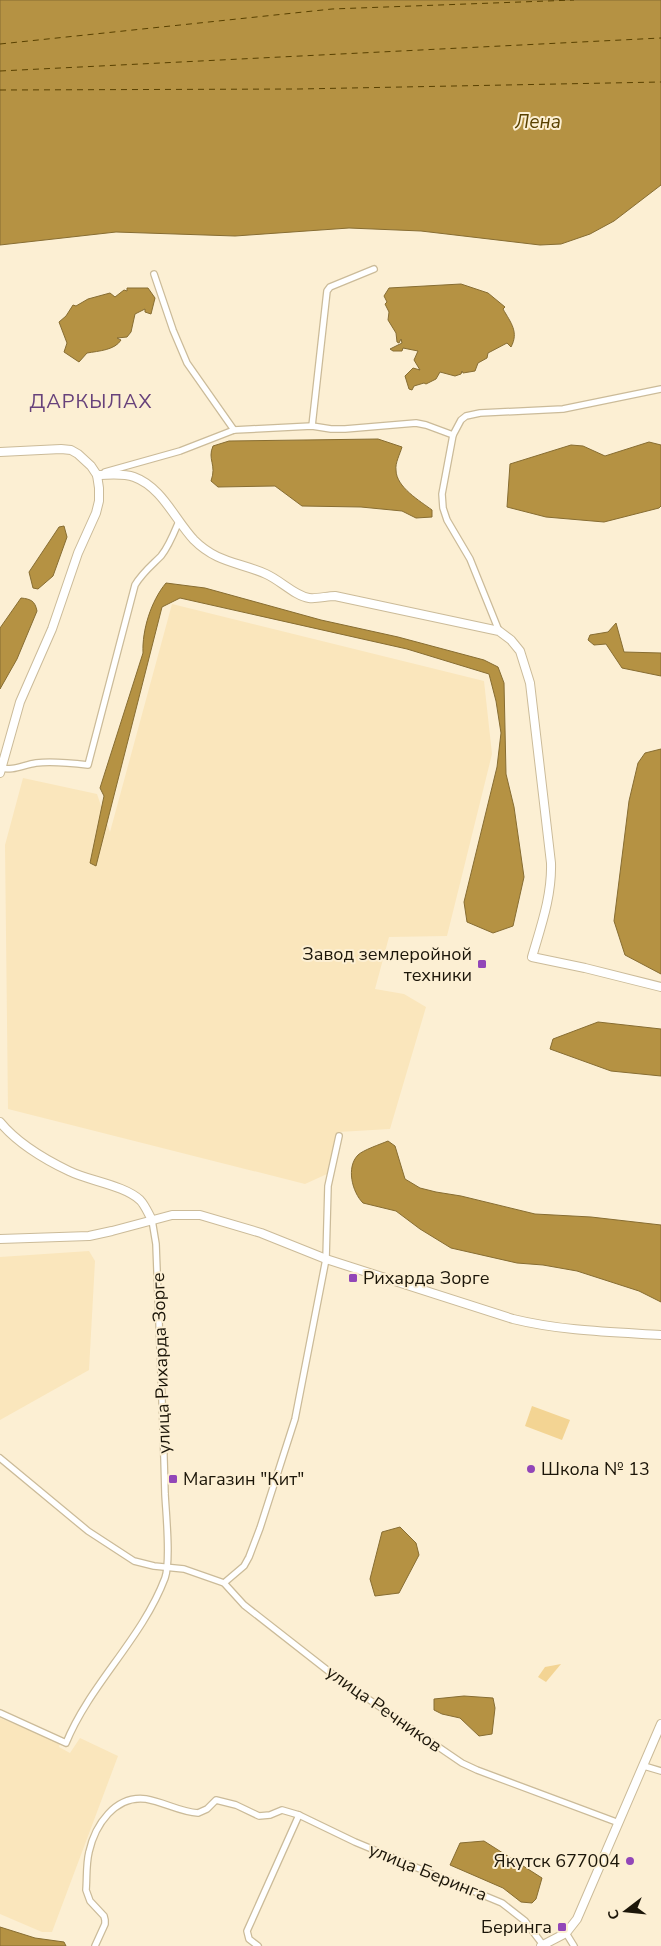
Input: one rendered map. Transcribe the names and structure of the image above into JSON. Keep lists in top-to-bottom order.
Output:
{
  "streets": {
    "main road": ["улица Беринга"],
    "street": ["улица Рихарда Зорге", "улица Речников"]
  },
  "crossings": [
    ["улица Рихарда Зорге", "улица Речников"]
  ],
  "districts": ["ДАРКЫЛАХ"],
  "water": ["Лена"],
  "places": {
    "transit": [
      "Завод землеройной техники",
      "Рихарда Зорге",
      "Магазин \"Кит\"",
      "Беринга"
    ],
    "other": ["Школа № 13", "Якутск 677004"]
  },
  "north": "left"
}
